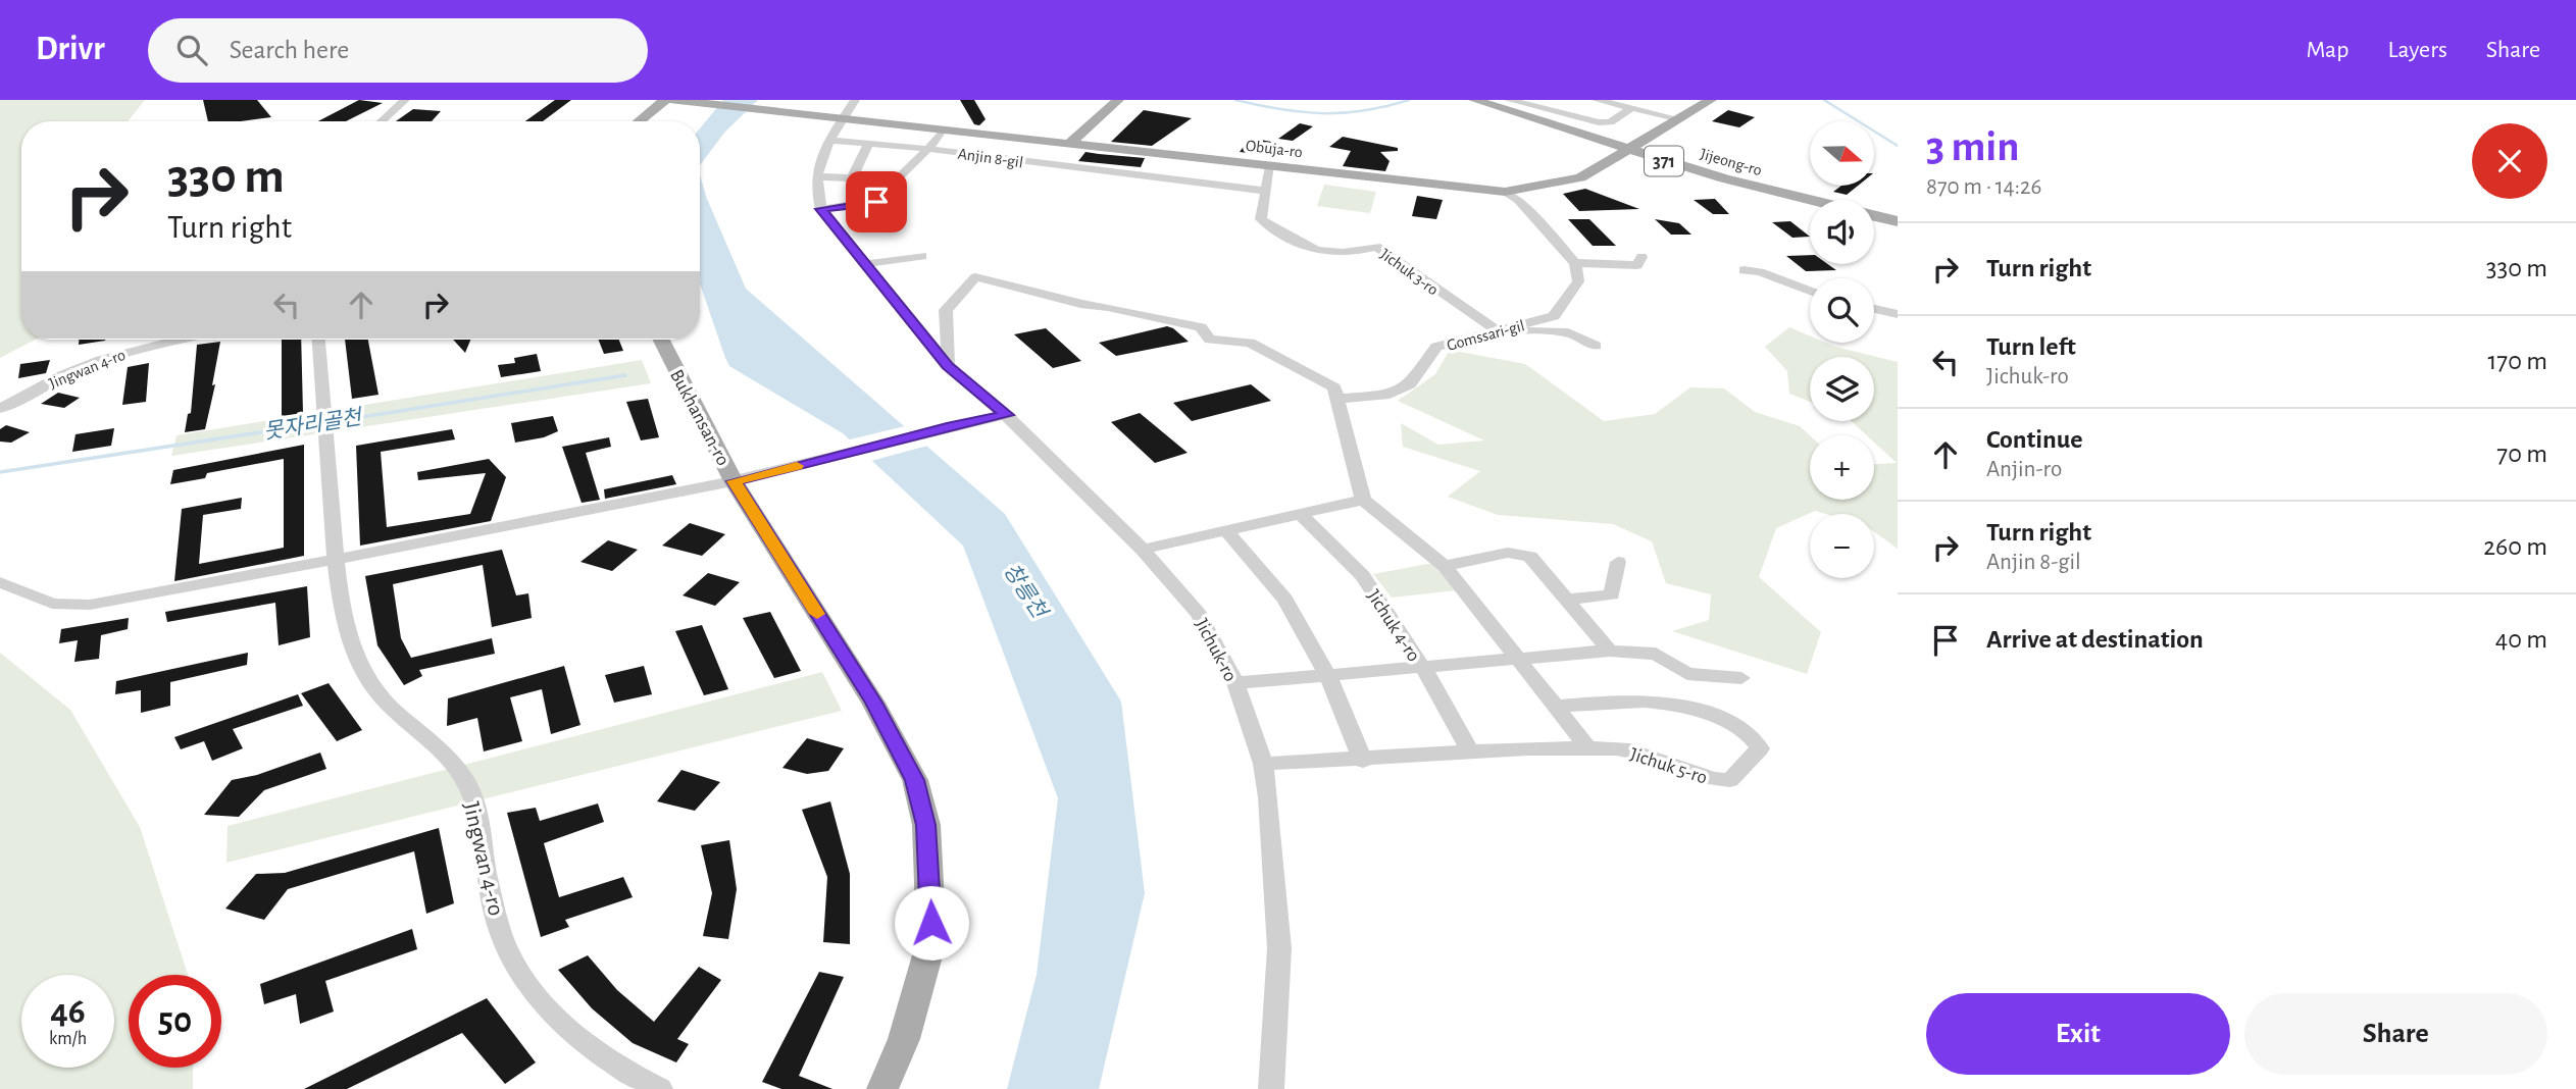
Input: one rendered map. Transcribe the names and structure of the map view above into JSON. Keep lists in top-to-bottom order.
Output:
{
  "streets": {
    "main road": [
      "Obuja-ro",
      "371",
      "Jijeong-ro",
      "Bukhansan-ro"
    ],
    "street": [
      "Anjin 8-gil",
      "Jichuk 3-ro",
      "Gomssari-gil",
      "Jingwan 4-ro",
      "Jichuk 4-ro",
      "Jichuk-ro",
      "Jichuk 5-ro"
    ]
  },
  "crossings": [
    ["Obuja-ro", "Anjin 8-gil"],
    ["Obuja-ro", "Jijeong-ro"],
    ["Obuja-ro", "Jichuk 3-ro"],
    ["Anjin 8-gil", "Jichuk-ro"],
    ["Jichuk 3-ro", "Gomssari-gil"],
    ["Jichuk 4-ro", "Jichuk 5-ro"],
    ["Jichuk-ro", "Jichuk 5-ro"]
  ],
  "water": ["못자리골천", "창릉천"],
  "north": "right",
  "page": {
    "header": "Drivr",
    "search": "Search here",
    "nav": ["Map", "Layers", "Share"],
    "heading": ["3 min", "870 m · 14:26"],
    "map_buttons": ["+", "−"],
    "turn": ["330 m", "Turn right"],
    "list": [
      {
        "name": "Turn right",
        "value": "330 m"
      },
      {
        "name": "Turn left",
        "note": "Jichuk-ro",
        "value": "170 m"
      },
      {
        "name": "Continue",
        "note": "Anjin-ro",
        "value": "70 m"
      },
      {
        "name": "Turn right",
        "note": "Anjin 8-gil",
        "value": "260 m"
      },
      {
        "name": "Arrive at destination",
        "value": "40 m"
      }
    ],
    "speed": "46 km/h",
    "limit": "50",
    "buttons": ["Exit", "Share"]
  }
}
